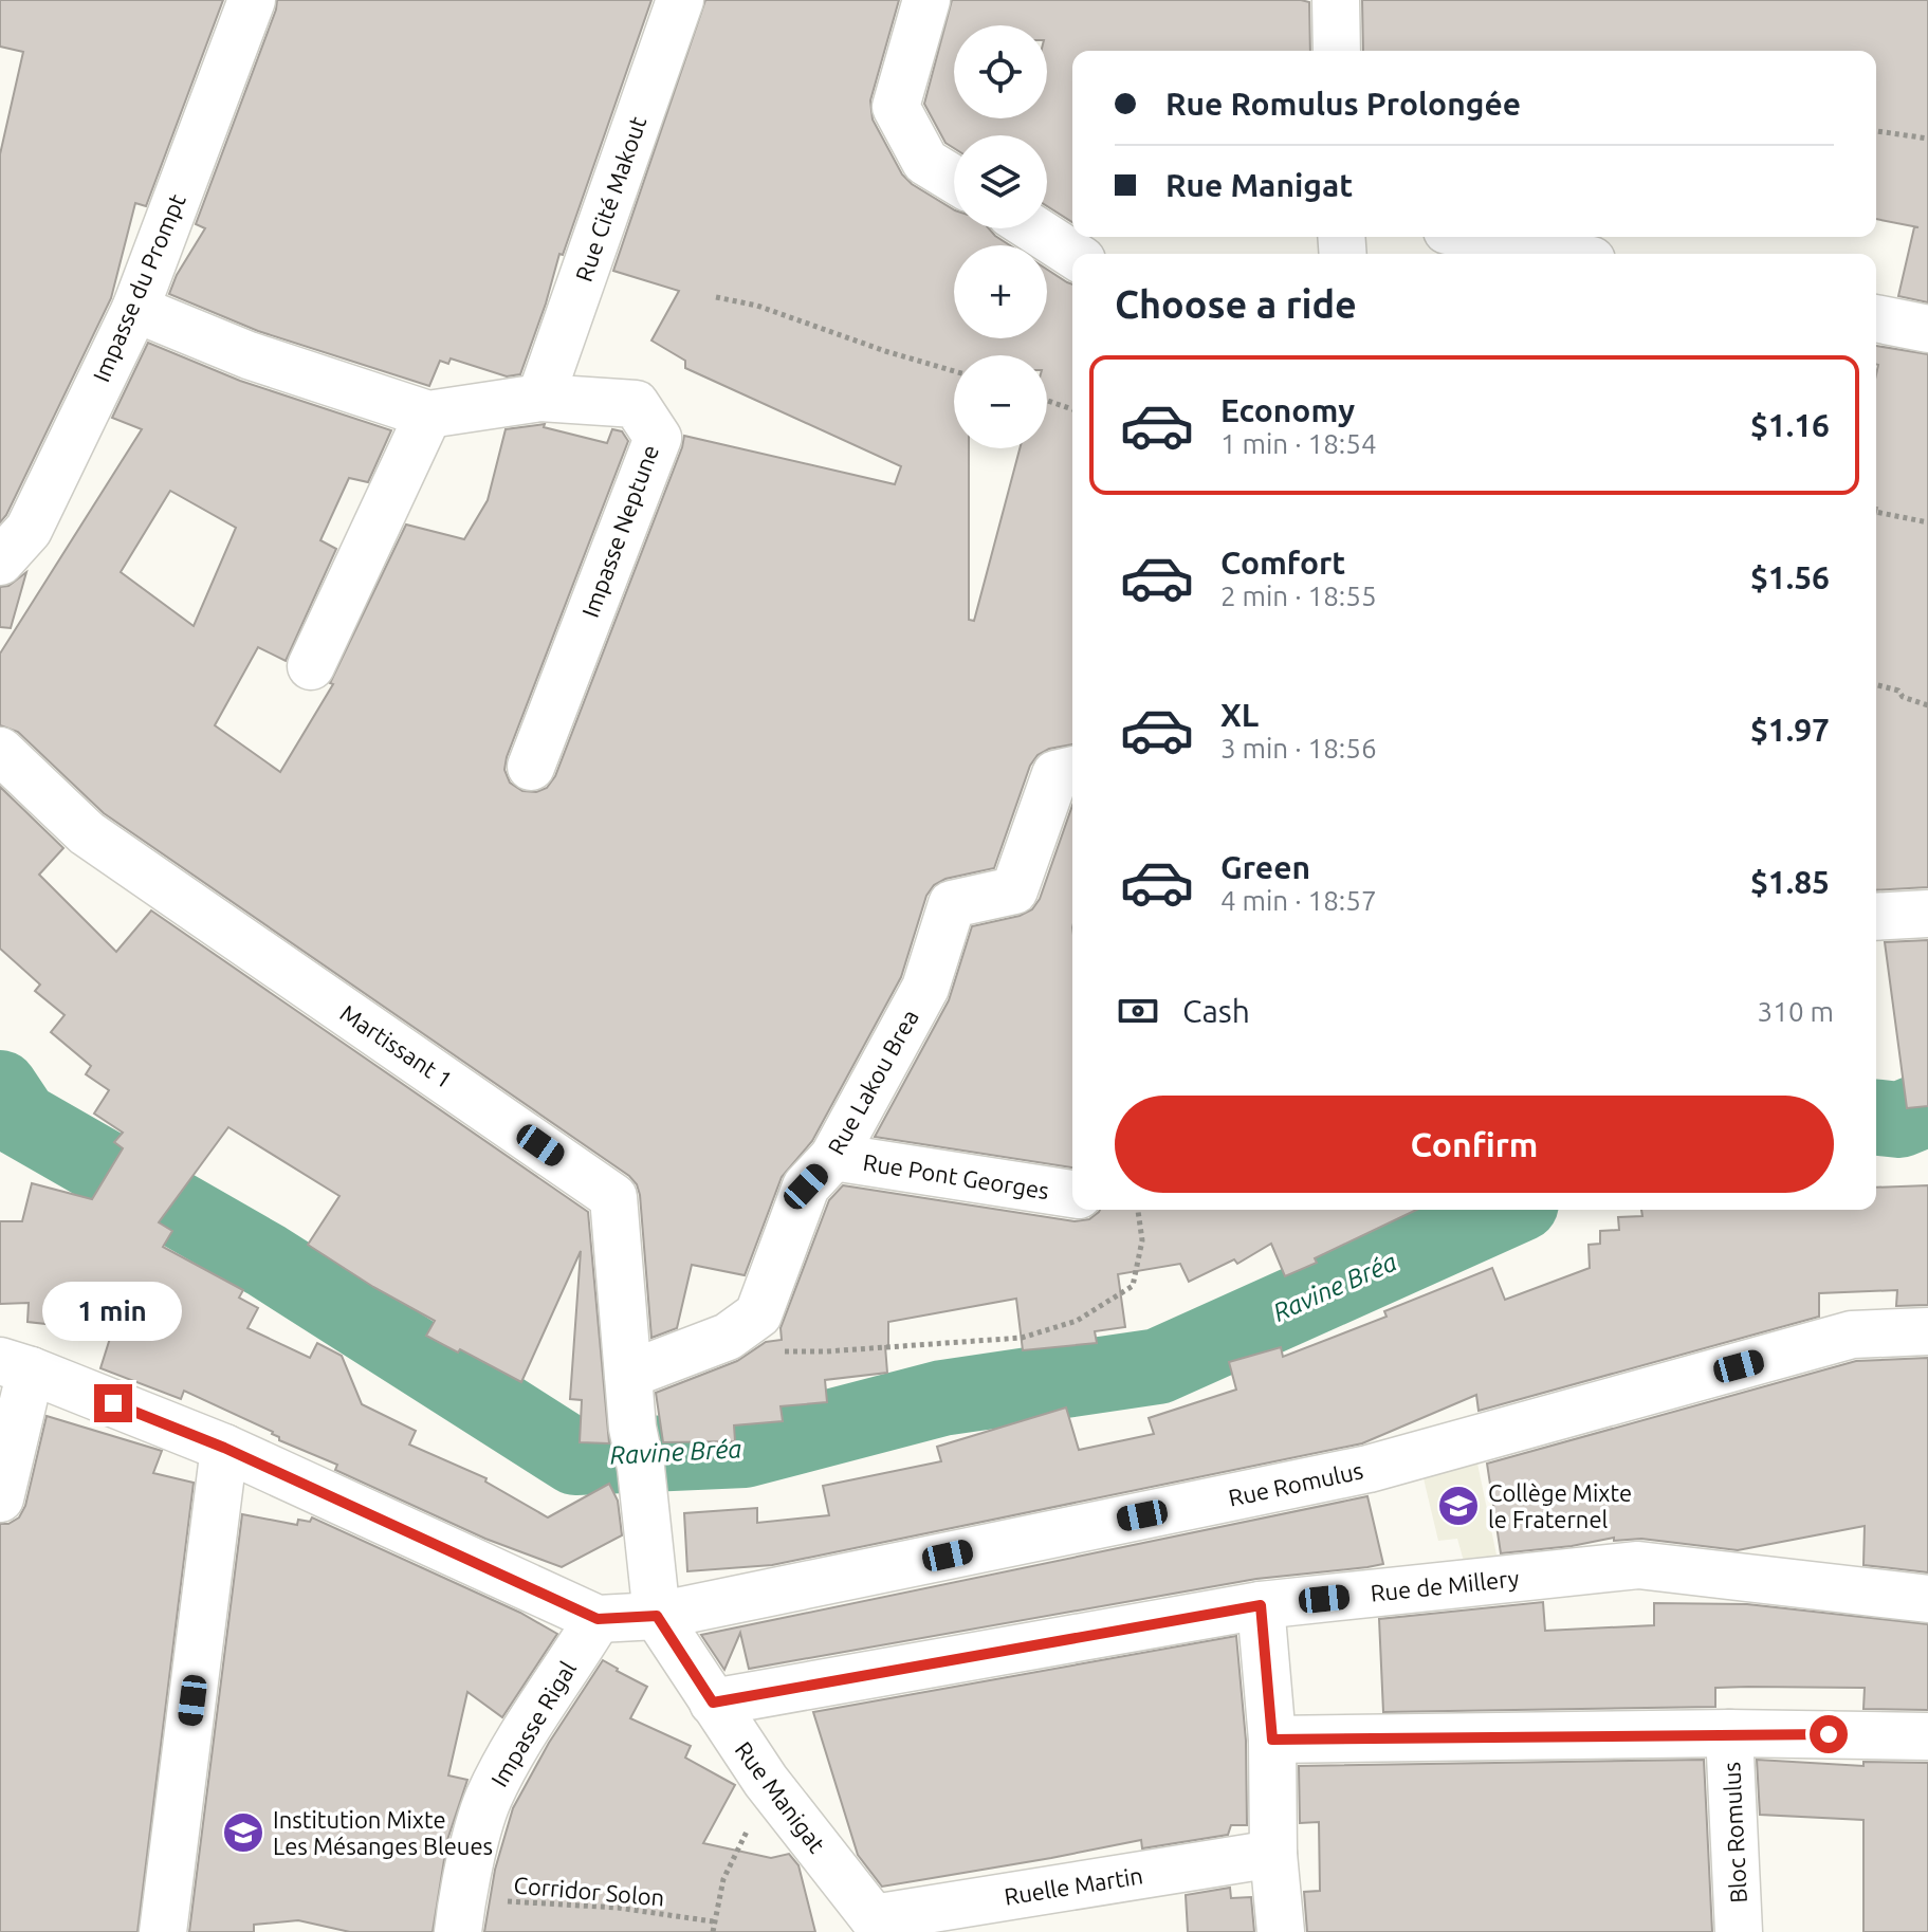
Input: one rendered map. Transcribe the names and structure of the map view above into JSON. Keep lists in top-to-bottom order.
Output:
{
  "streets": {
    "street": [
      "Rue Cité Makout",
      "Impasse du Prompt",
      "Impasse Neptune",
      "Martissant 1",
      "Rue Lakou Brea",
      "Rue Pont Georges",
      "Rue Romulus",
      "Rue de Millery",
      "Impasse Rigal",
      "Rue Manigat",
      "Bloc Romulus",
      "Ruelle Martin"
    ],
    "path": ["Corridor Solon"]
  },
  "crossings": [
    ["Rue Cité Makout", "Impasse Neptune"],
    ["Impasse du Prompt", "Impasse Neptune"],
    ["Martissant 1", "Rue Lakou Brea"],
    ["Martissant 1", "Rue Romulus"],
    ["Martissant 1", "Rue Manigat"],
    ["Rue Lakou Brea", "Rue Pont Georges"],
    ["Rue Romulus", "Rue Manigat"],
    ["Rue de Millery", "Rue Manigat"],
    ["Impasse Rigal", "Corridor Solon"],
    ["Rue Manigat", "Ruelle Martin"]
  ],
  "water": ["Ravine Bréa"],
  "places": {
    "school or university": ["Collège Mixte le Fraternel", "Institution Mixte Les Mésanges Bleues"]
  },
  "page": {
    "map_buttons": ["+", "−"],
    "banner": ["Rue Romulus Prolongée", "Rue Manigat"],
    "heading": "Choose a ride",
    "list": [
      {
        "name": "Economy",
        "note": "1 min · 18:54",
        "value": "$1.16"
      },
      {
        "name": "Comfort",
        "note": "2 min · 18:55",
        "value": "$1.56"
      },
      {
        "name": "XL",
        "note": "3 min · 18:56",
        "value": "$1.97"
      },
      {
        "name": "Green",
        "note": "4 min · 18:57",
        "value": "$1.85"
      }
    ],
    "pay": ["Cash", "310 m"],
    "buttons": "Confirm",
    "bubble": "1 min"
  }
}
